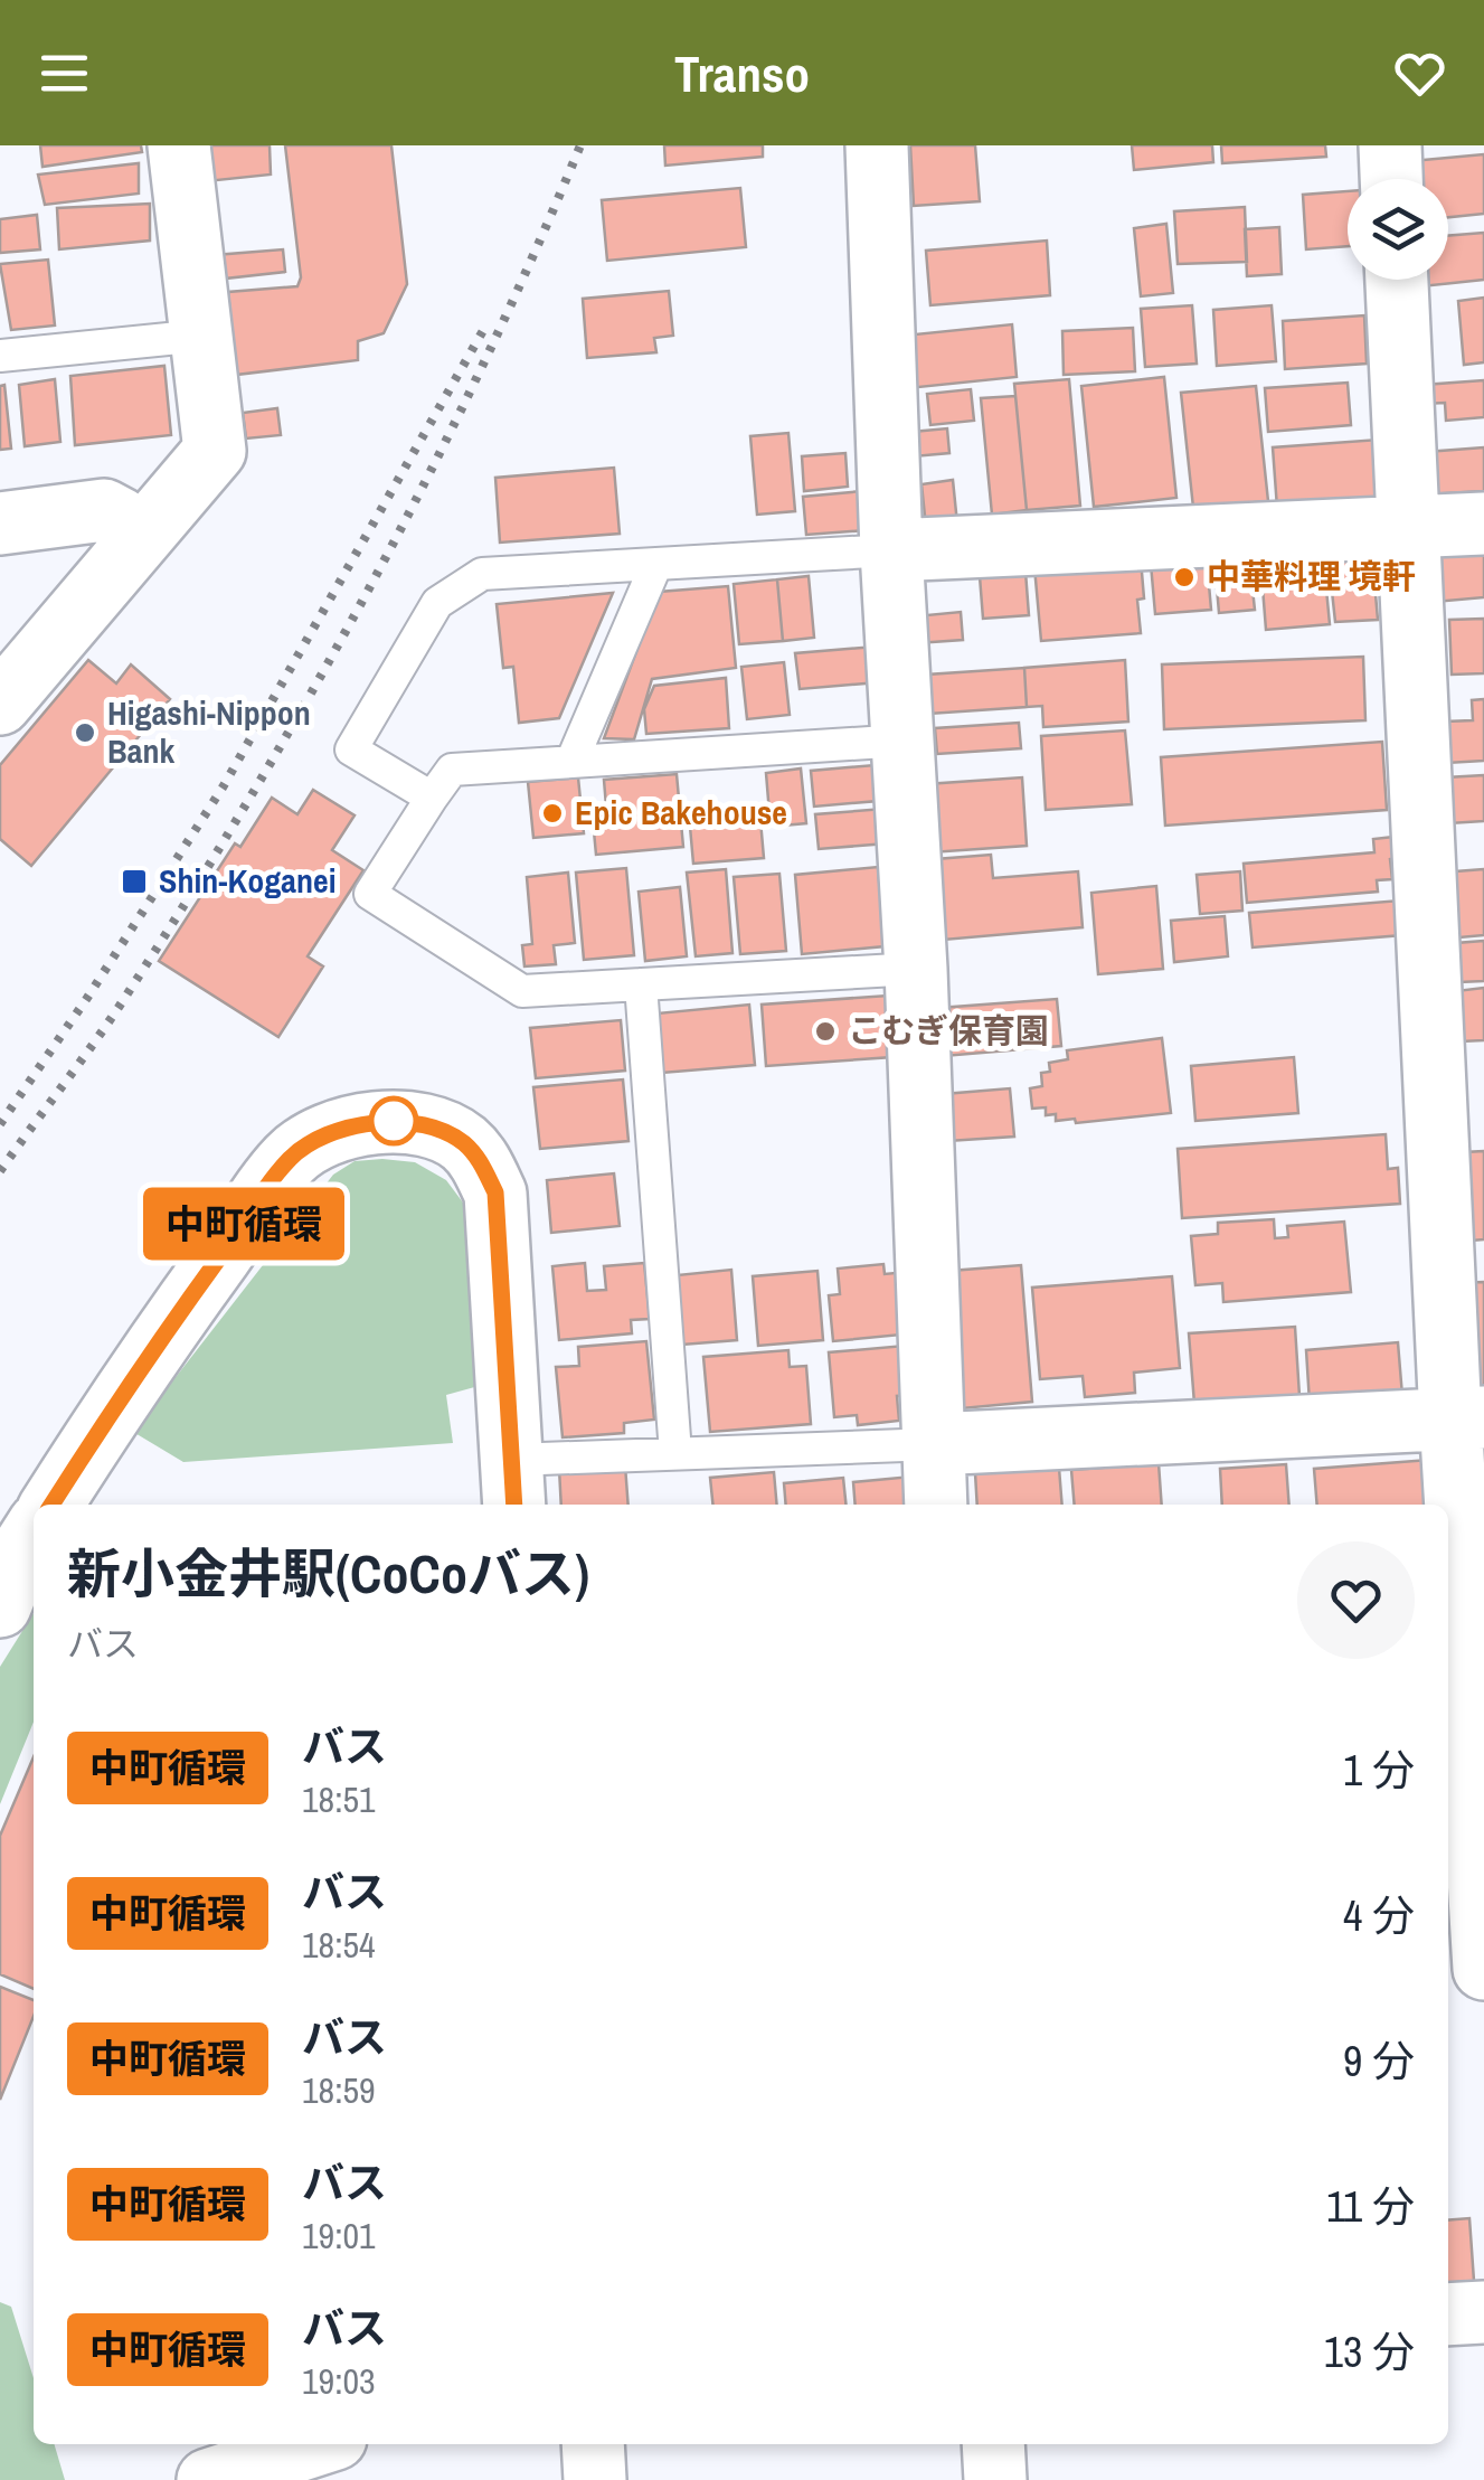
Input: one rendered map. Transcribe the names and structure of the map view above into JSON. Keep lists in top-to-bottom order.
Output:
{
  "places": {
    "other": [
      "中華料理 境軒",
      "Higashi-Nippon Bank",
      "Epic Bakehouse",
      "こむぎ保育園"
    ],
    "transit": ["Shin-Koganei"]
  },
  "lines": ["bus line 中町循環"],
  "page": {
    "header": "Transo",
    "on_map": "中町循環",
    "heading": ["新小金井駅(CoCoバス)", "バス"],
    "list": [
      {
        "mark": "中町循環",
        "name": "バス",
        "note": "18:51",
        "value": "1 分"
      },
      {
        "mark": "中町循環",
        "name": "バス",
        "note": "18:54",
        "value": "4 分"
      },
      {
        "mark": "中町循環",
        "name": "バス",
        "note": "18:59",
        "value": "9 分"
      },
      {
        "mark": "中町循環",
        "name": "バス",
        "note": "19:01",
        "value": "11 分"
      },
      {
        "mark": "中町循環",
        "name": "バス",
        "note": "19:03",
        "value": "13 分"
      }
    ]
  }
}
